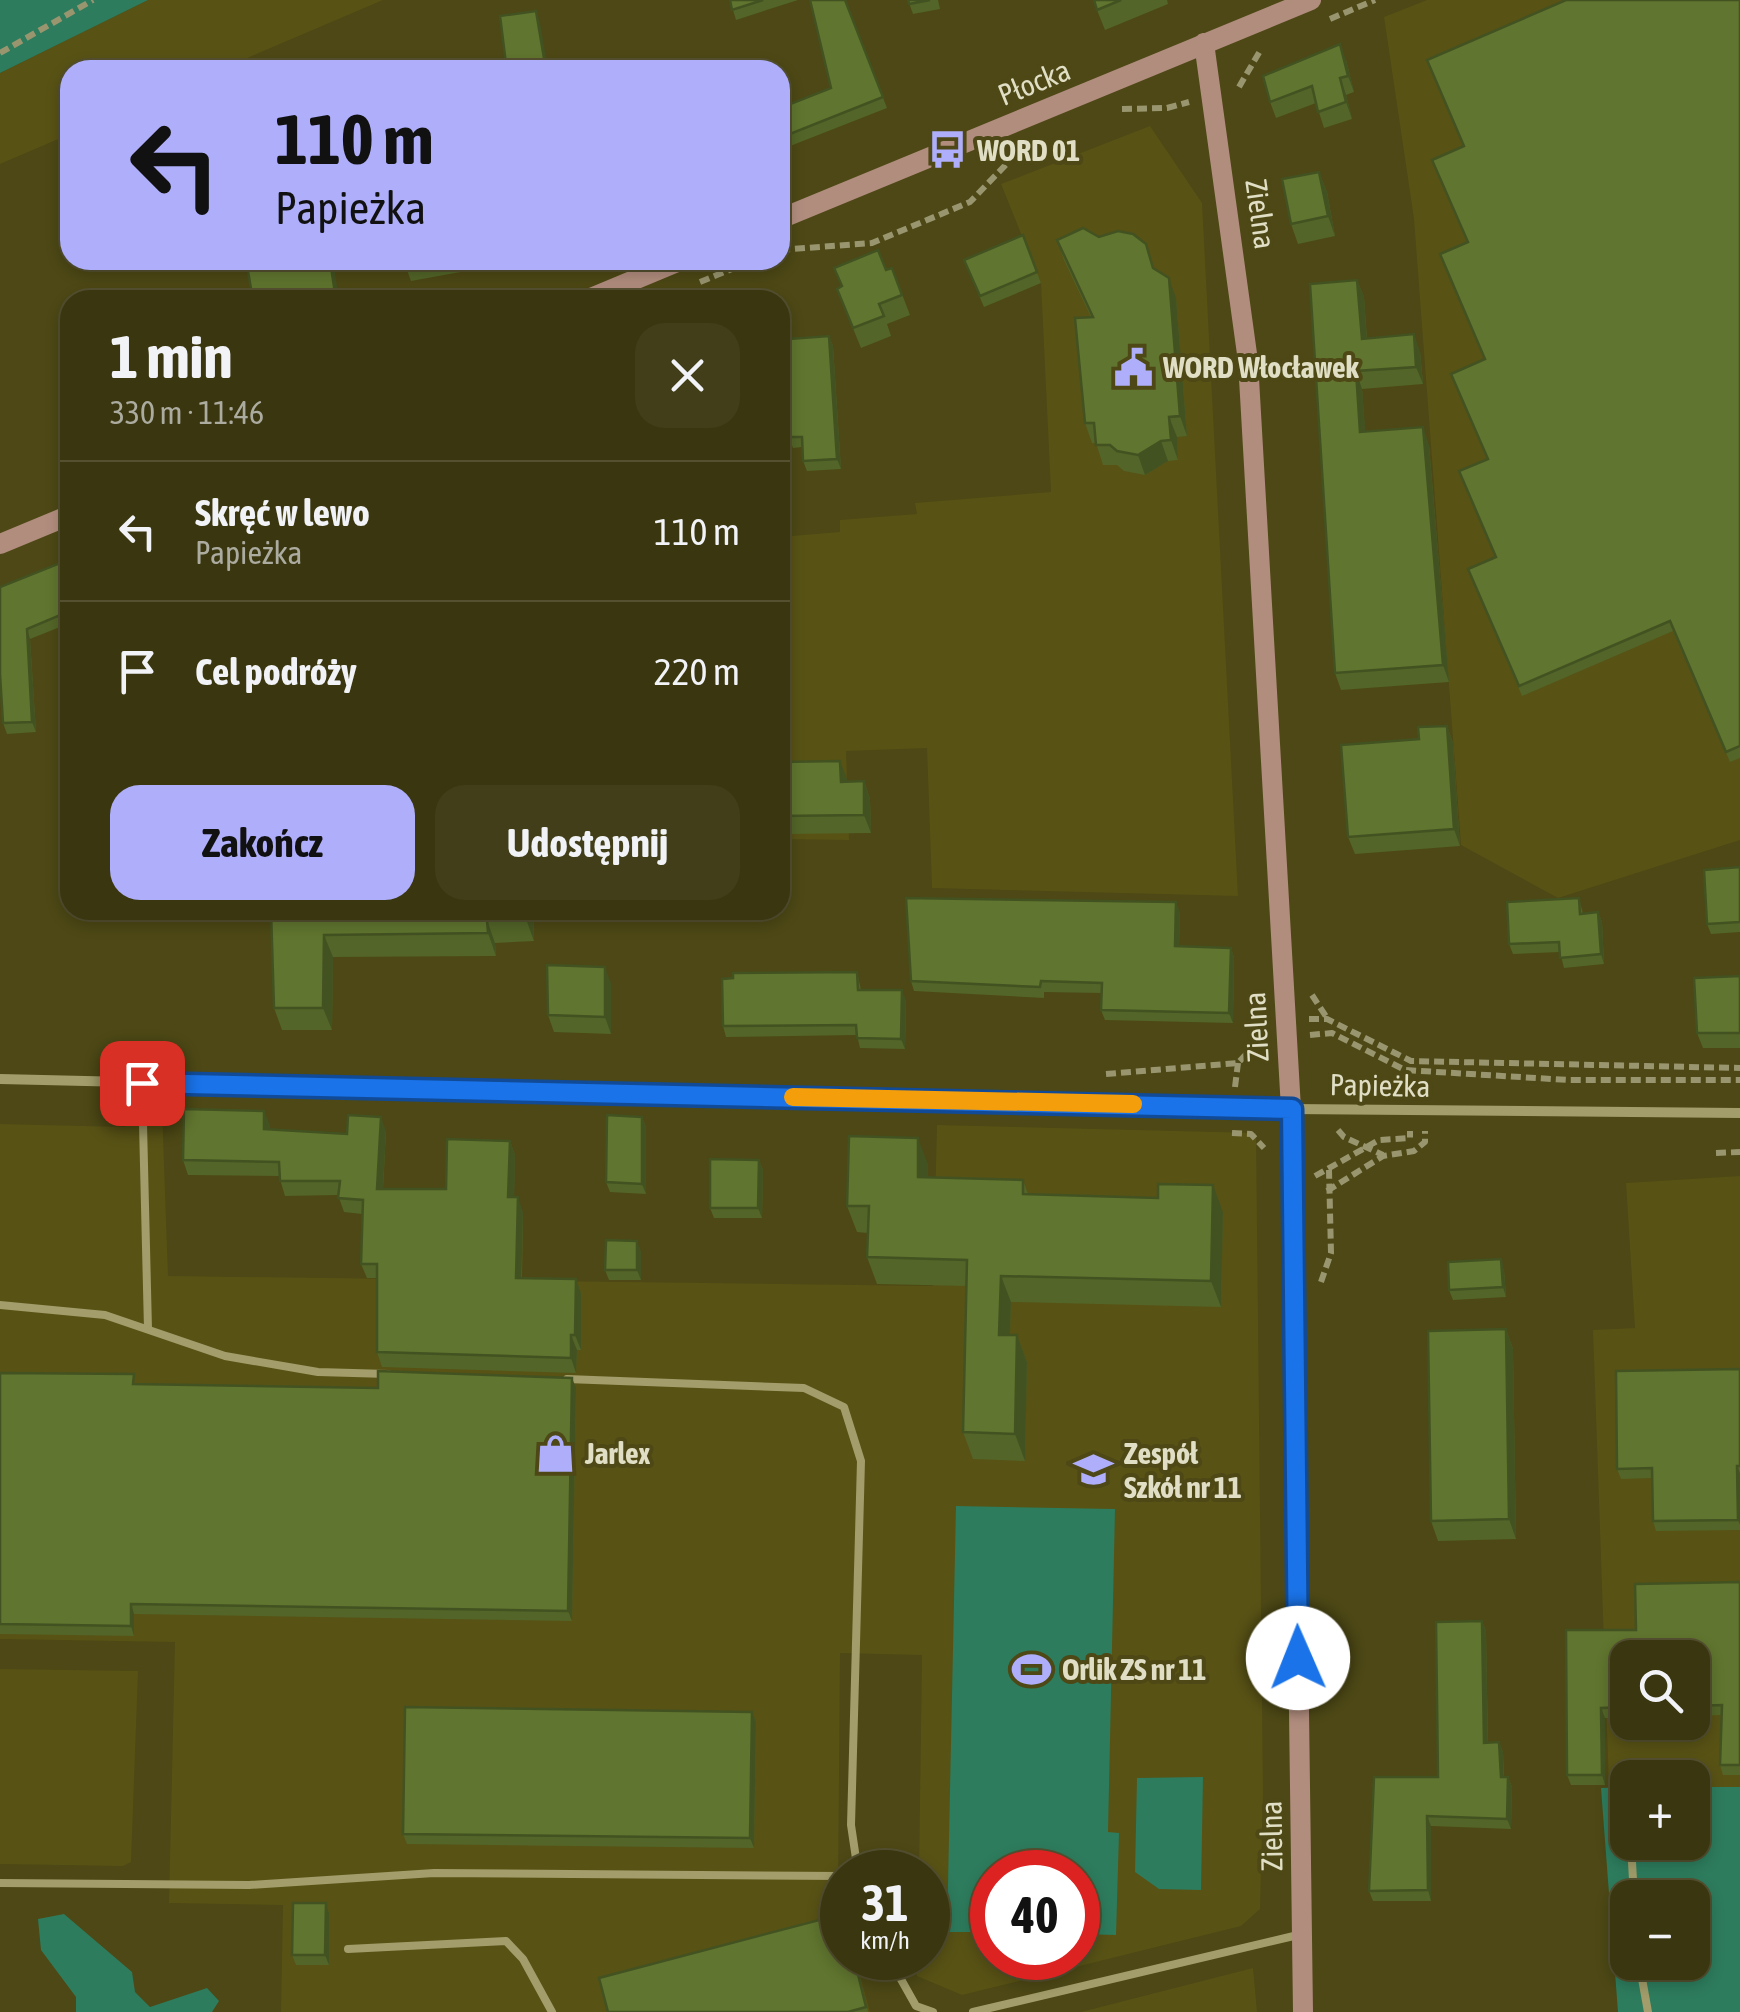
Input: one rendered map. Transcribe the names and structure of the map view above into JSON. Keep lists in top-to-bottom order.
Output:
{
  "streets": {
    "street": ["Płocka", "Zielna", "Papieżka"]
  },
  "crossings": [
    ["Płocka", "Zielna"],
    ["Zielna", "Papieżka"]
  ],
  "places": {
    "bus stop": ["WORD 01"],
    "public building": ["WORD Włocławek"],
    "shop": ["Jarlex"],
    "school or university": ["Zespół Szkół nr 11"],
    "sports": ["Orlik ZS nr 11"]
  },
  "page": {
    "turn": ["110 m", "Papieżka"],
    "heading": ["1 min", "330 m · 11:46"],
    "list": [
      {
        "name": "Skręć w lewo",
        "note": "Papieżka",
        "value": "110 m"
      },
      {
        "name": "Cel podróży",
        "value": "220 m"
      }
    ],
    "buttons": ["Zakończ", "Udostępnij"],
    "map_buttons": ["+", "−"],
    "speed": "31 km/h",
    "limit": "40"
  }
}
